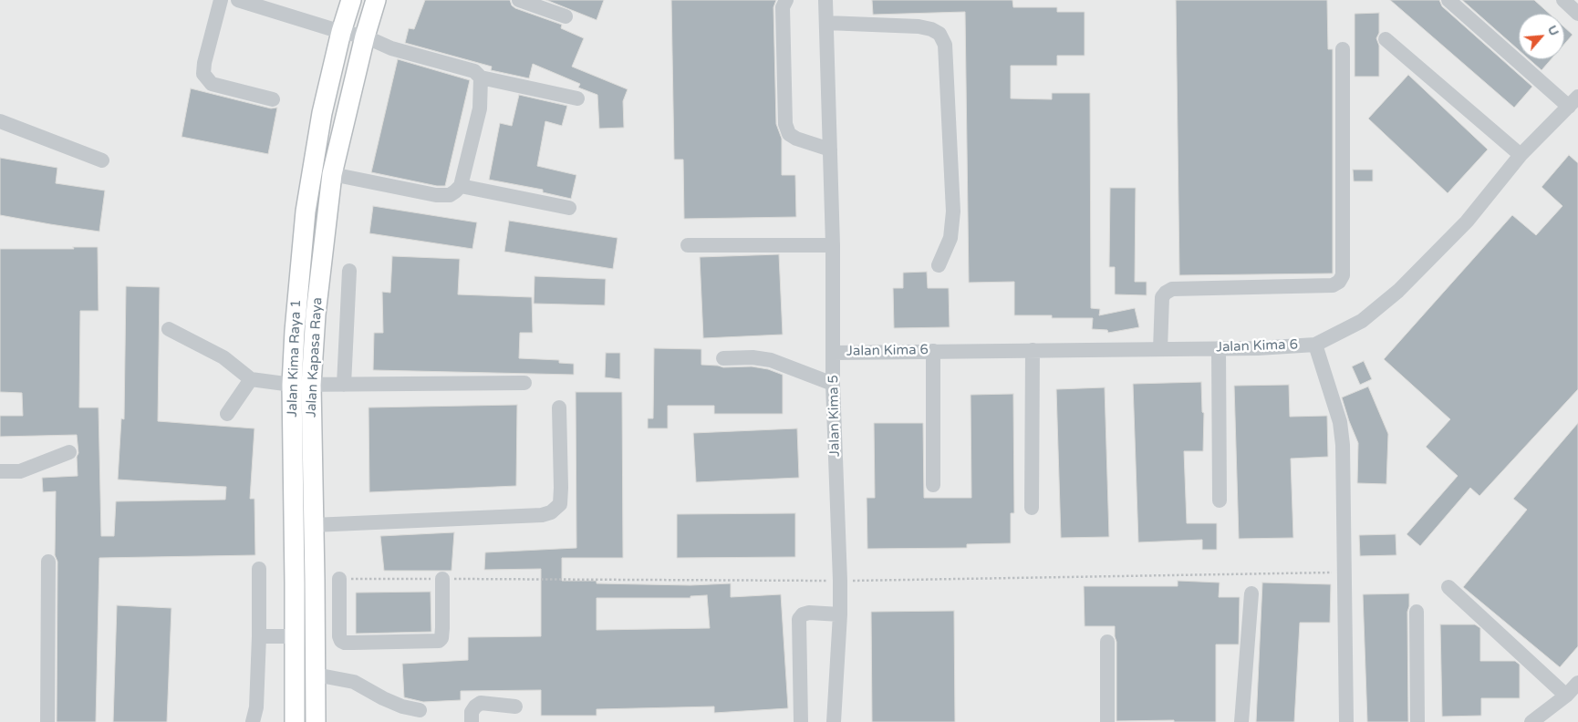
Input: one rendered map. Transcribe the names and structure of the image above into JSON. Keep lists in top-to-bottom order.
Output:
{
  "streets": {
    "main road": ["Jalan Kapasa Raya", "Jalan Kima Raya 1"],
    "street": ["Jalan Kima 6", "Jalan Kima 5"]
  },
  "crossings": [
    ["Jalan Kima 6", "Jalan Kima 5"],
    ["Jalan Kapasa Raya", "Jalan Kima Raya 1"]
  ],
  "north": "top right"
}
